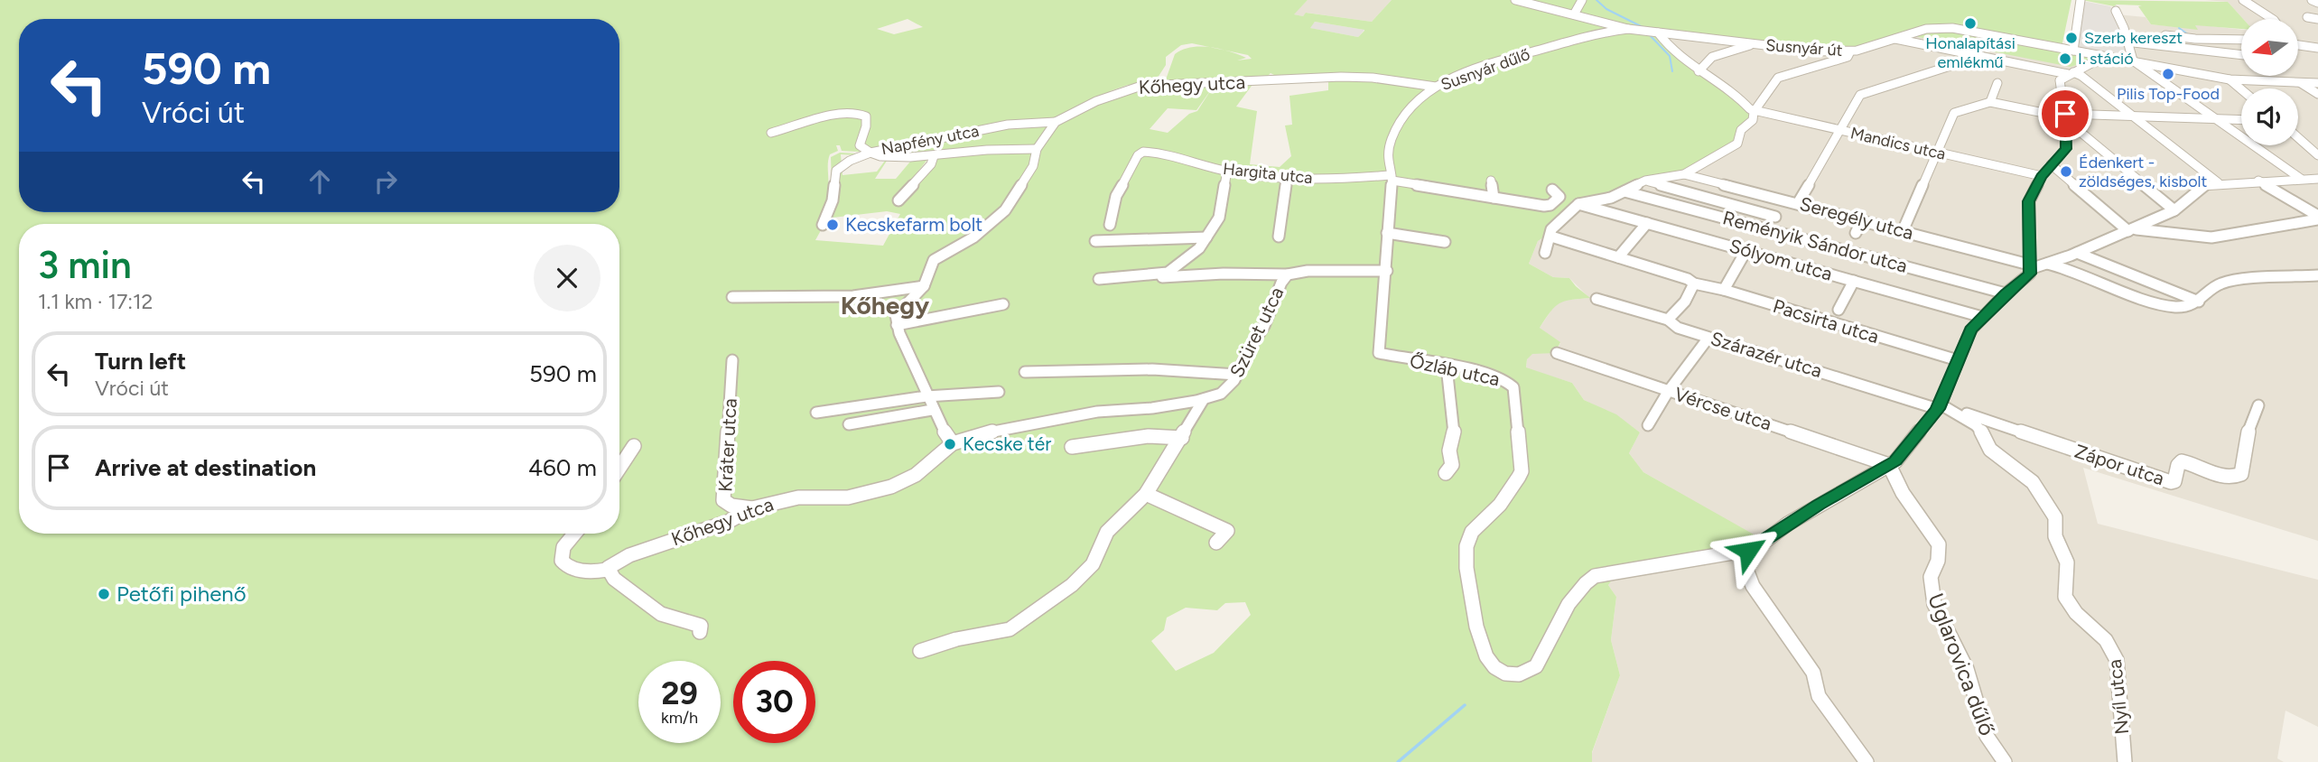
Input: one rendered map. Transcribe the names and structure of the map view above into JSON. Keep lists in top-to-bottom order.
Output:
{
  "streets": {
    "street": [
      "Susnyár út",
      "Susnyár dűlő",
      "Kőhegy utca",
      "Napfény utca",
      "Mandics utca",
      "Hargita utca",
      "Seregély utca",
      "Reményik Sándor utca",
      "Sólyom utca",
      "Pacsirta utca",
      "Szüret utca",
      "Szárazér utca",
      "Őzláb utca",
      "Vércse utca",
      "Kráter utca",
      "Zápor utca",
      "Uglarovica dűlő",
      "Nyíl utca"
    ]
  },
  "crossings": [
    ["Susnyár út", "Susnyár dűlő"],
    ["Susnyár dűlő", "Kőhegy utca"],
    ["Susnyár dűlő", "Hargita utca"],
    ["Susnyár dűlő", "Szüret utca"],
    ["Susnyár dűlő", "Őzláb utca"],
    ["Kőhegy utca", "Napfény utca"],
    ["Kőhegy utca", "Szüret utca"],
    ["Kőhegy utca", "Kráter utca"],
    ["Szárazér utca", "Zápor utca"],
    ["Szárazér utca", "Nyíl utca"],
    ["Vércse utca", "Uglarovica dűlő"],
    ["Zápor utca", "Nyíl utca"]
  ],
  "districts": ["Kőhegy"],
  "places": [
    "Honalapítási emlékmű",
    "Szerb kereszt",
    "I. stáció",
    "Pilis Top-Food",
    "Édenkert - zöldséges, kisbolt",
    "Kecskefarm bolt",
    "Kecske tér",
    "Petőfi pihenő"
  ],
  "north": "left",
  "page": {
    "turn": ["590 m", "Vróci út"],
    "heading": ["3 min", "1.1 km · 17:12"],
    "list": [
      {
        "name": "Turn left",
        "note": "Vróci út",
        "value": "590 m"
      },
      {
        "name": "Arrive at destination",
        "value": "460 m"
      }
    ],
    "speed": "29 km/h",
    "limit": "30"
  }
}
